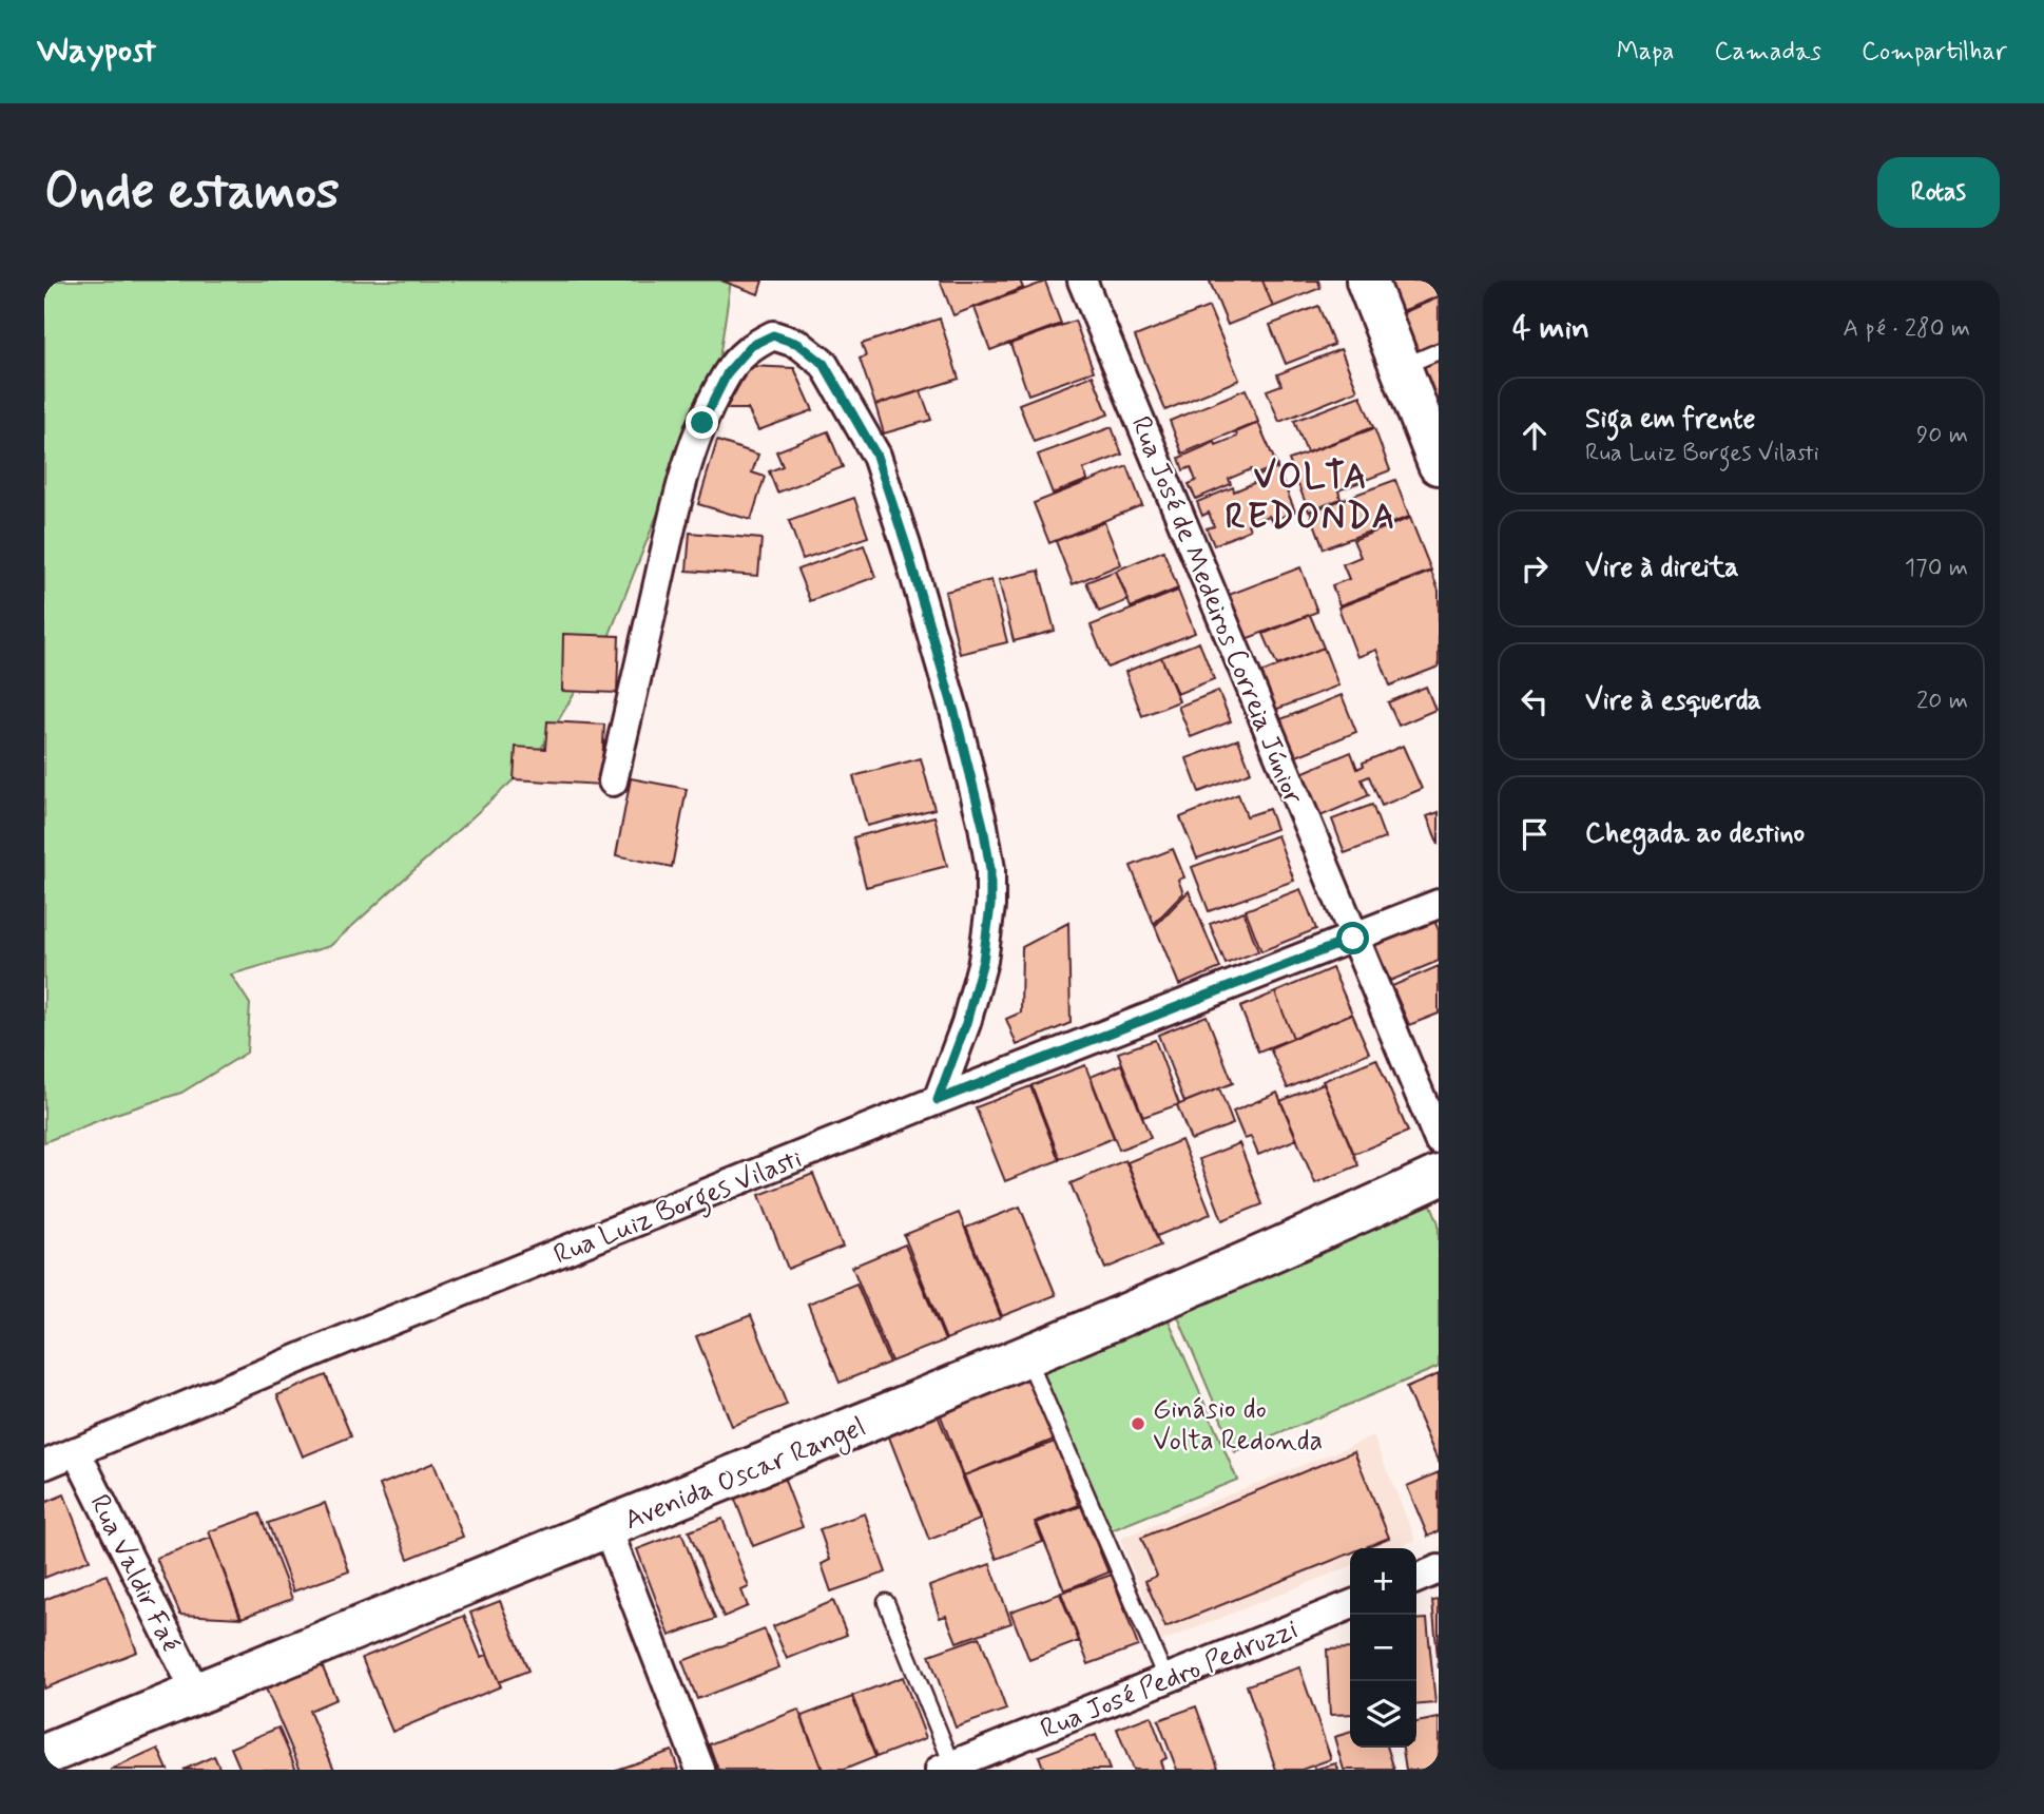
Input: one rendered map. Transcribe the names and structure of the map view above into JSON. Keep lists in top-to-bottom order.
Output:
{
  "streets": {
    "main road": ["Avenida Oscar Rangel"],
    "street": [
      "Rua José de Medeiros Correia Júnior",
      "Rua Luiz Borges Vilasti",
      "Rua Valdir Faé",
      "Rua José Pedro Pedruzzi"
    ]
  },
  "crossings": [
    ["Rua José de Medeiros Correia Júnior", "Rua Luiz Borges Vilasti"],
    ["Rua Luiz Borges Vilasti", "Rua Valdir Faé"],
    ["Avenida Oscar Rangel", "Rua Valdir Faé"]
  ],
  "districts": ["VOLTA REDONDA"],
  "places": ["Ginásio do Volta Redonda"],
  "page": {
    "header": "Waypost",
    "nav": ["Mapa", "Camadas", "Compartilhar"],
    "buttons": "Rotas",
    "title": "Onde estamos",
    "heading": ["4 min", "A pé · 280 m"],
    "list": [
      ["Siga em frente", "Rua Luiz Borges Vilasti", "90 m"],
      ["Vire à direita", "170 m"],
      ["Vire à esquerda", "20 m"],
      "Chegada ao destino"
    ],
    "map_buttons": ["+", "−"]
  }
}
